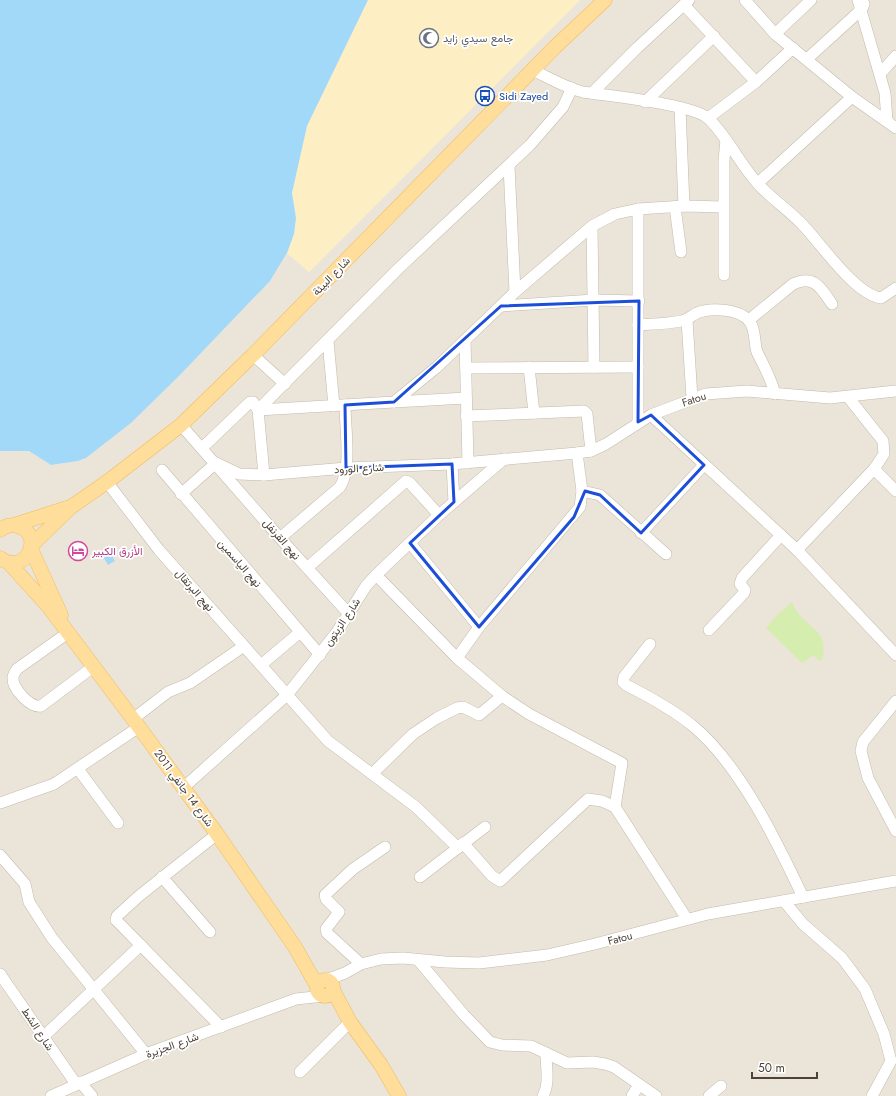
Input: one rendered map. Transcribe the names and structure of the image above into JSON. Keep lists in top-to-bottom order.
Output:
{
  "streets": {
    "main road": ["شارع البيئة", "شارع 14 جانفي 2011"],
    "street": [
      "Fatou",
      "شارع الورود",
      "نهج القرنفل",
      "نهج الياسمين",
      "نهج البرتقال",
      "شارع الزيتون",
      "شارع الشط",
      "شارع الجزيرة"
    ]
  },
  "crossings": [
    ["شارع البيئة", "نهج القرنفل"],
    ["شارع البيئة", "نهج البرتقال"],
    ["شارع البيئة", "شارع 14 جانفي 2011"],
    ["Fatou", "شارع الورود"],
    ["Fatou", "شارع الزيتون"],
    ["Fatou", "شارع 14 جانفي 2011"],
    ["Fatou", "شارع الجزيرة"],
    ["شارع الورود", "نهج القرنفل"],
    ["شارع الورود", "شارع الزيتون"],
    ["نهج القرنفل", "شارع الزيتون"],
    ["نهج الياسمين", "شارع الزيتون"],
    ["نهج البرتقال", "شارع الزيتون"],
    ["شارع الزيتون", "شارع 14 جانفي 2011"],
    ["شارع 14 جانفي 2011", "شارع الجزيرة"],
    ["شارع الشط", "شارع الجزيرة"]
  ],
  "places": {
    "mosque": ["جامع سيدي زايد"],
    "bus stop": ["Sidi Zayed"],
    "hotel": ["الأزرق الكبير"]
  },
  "scale_bar": "50 m"
}
